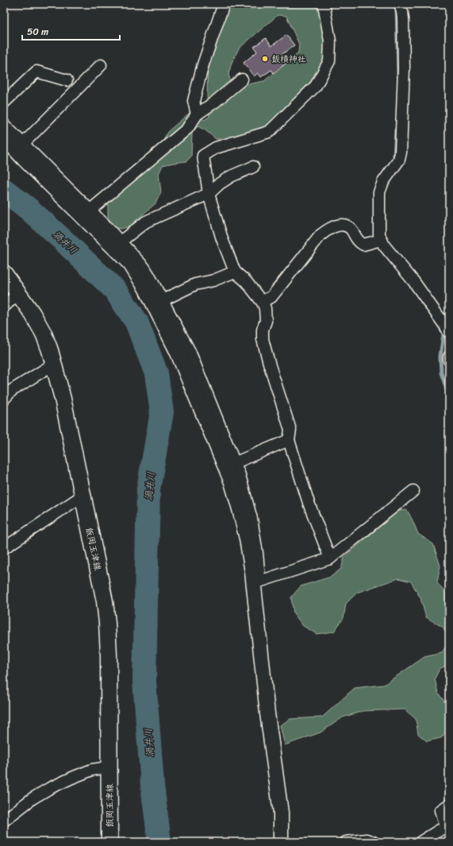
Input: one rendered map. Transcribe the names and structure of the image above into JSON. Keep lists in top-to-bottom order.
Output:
{
  "streets": {
    "main road": ["飯岡玉津線"]
  },
  "water": ["渦井川"],
  "places": ["飯積神社"],
  "scale_bar": "50 m"
}
